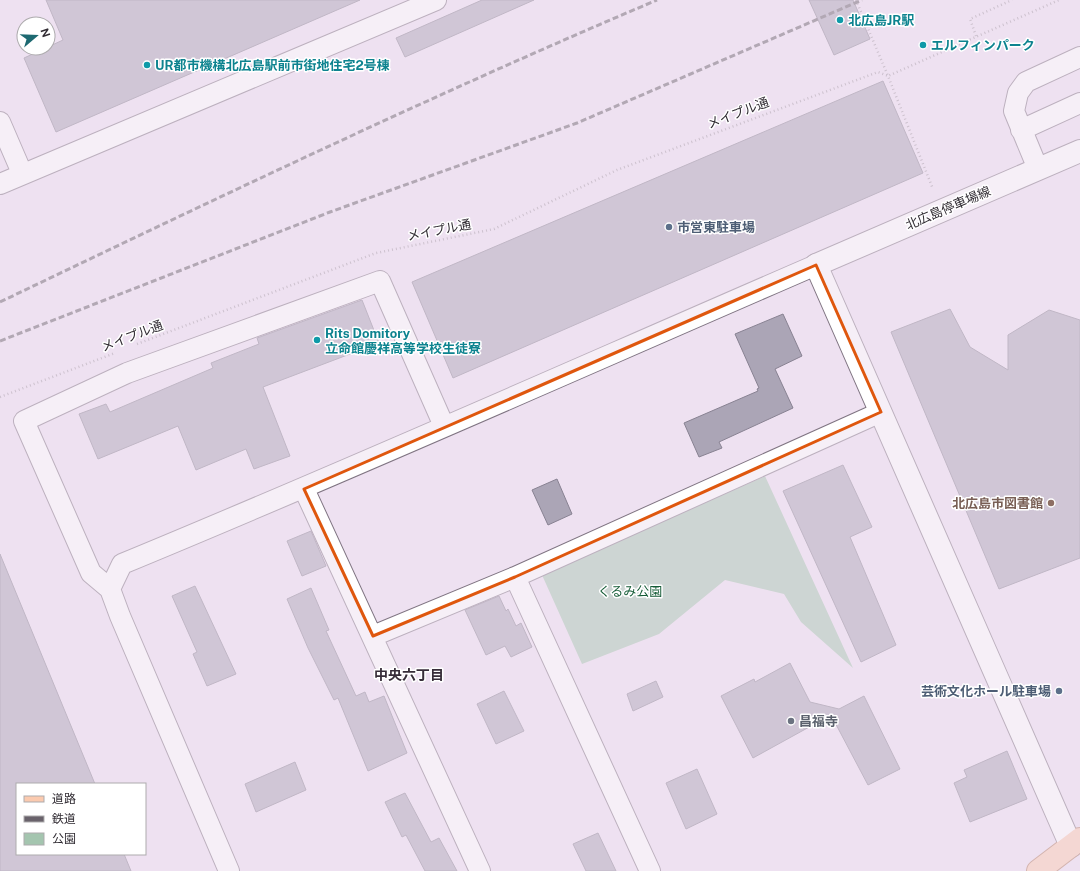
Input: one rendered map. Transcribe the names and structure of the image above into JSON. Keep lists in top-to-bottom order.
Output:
{
  "streets": {
    "street": ["北広島停車場線"],
    "path": ["メイプル通"]
  },
  "districts": ["中央六丁目"],
  "parks": ["くるみ公園"],
  "places": [
    "北広島JR駅",
    "エルフィンパーク",
    "UR都市機構北広島駅前市街地住宅2号棟",
    "市営東駐車場",
    "Rits Domitory 立命館慶祥高等学校生徒寮",
    "北広島市図書館",
    "芸術文化ホール駐車場",
    "昌福寺"
  ],
  "legend": ["道路", "鉄道", "公園"],
  "north": "right"
}
